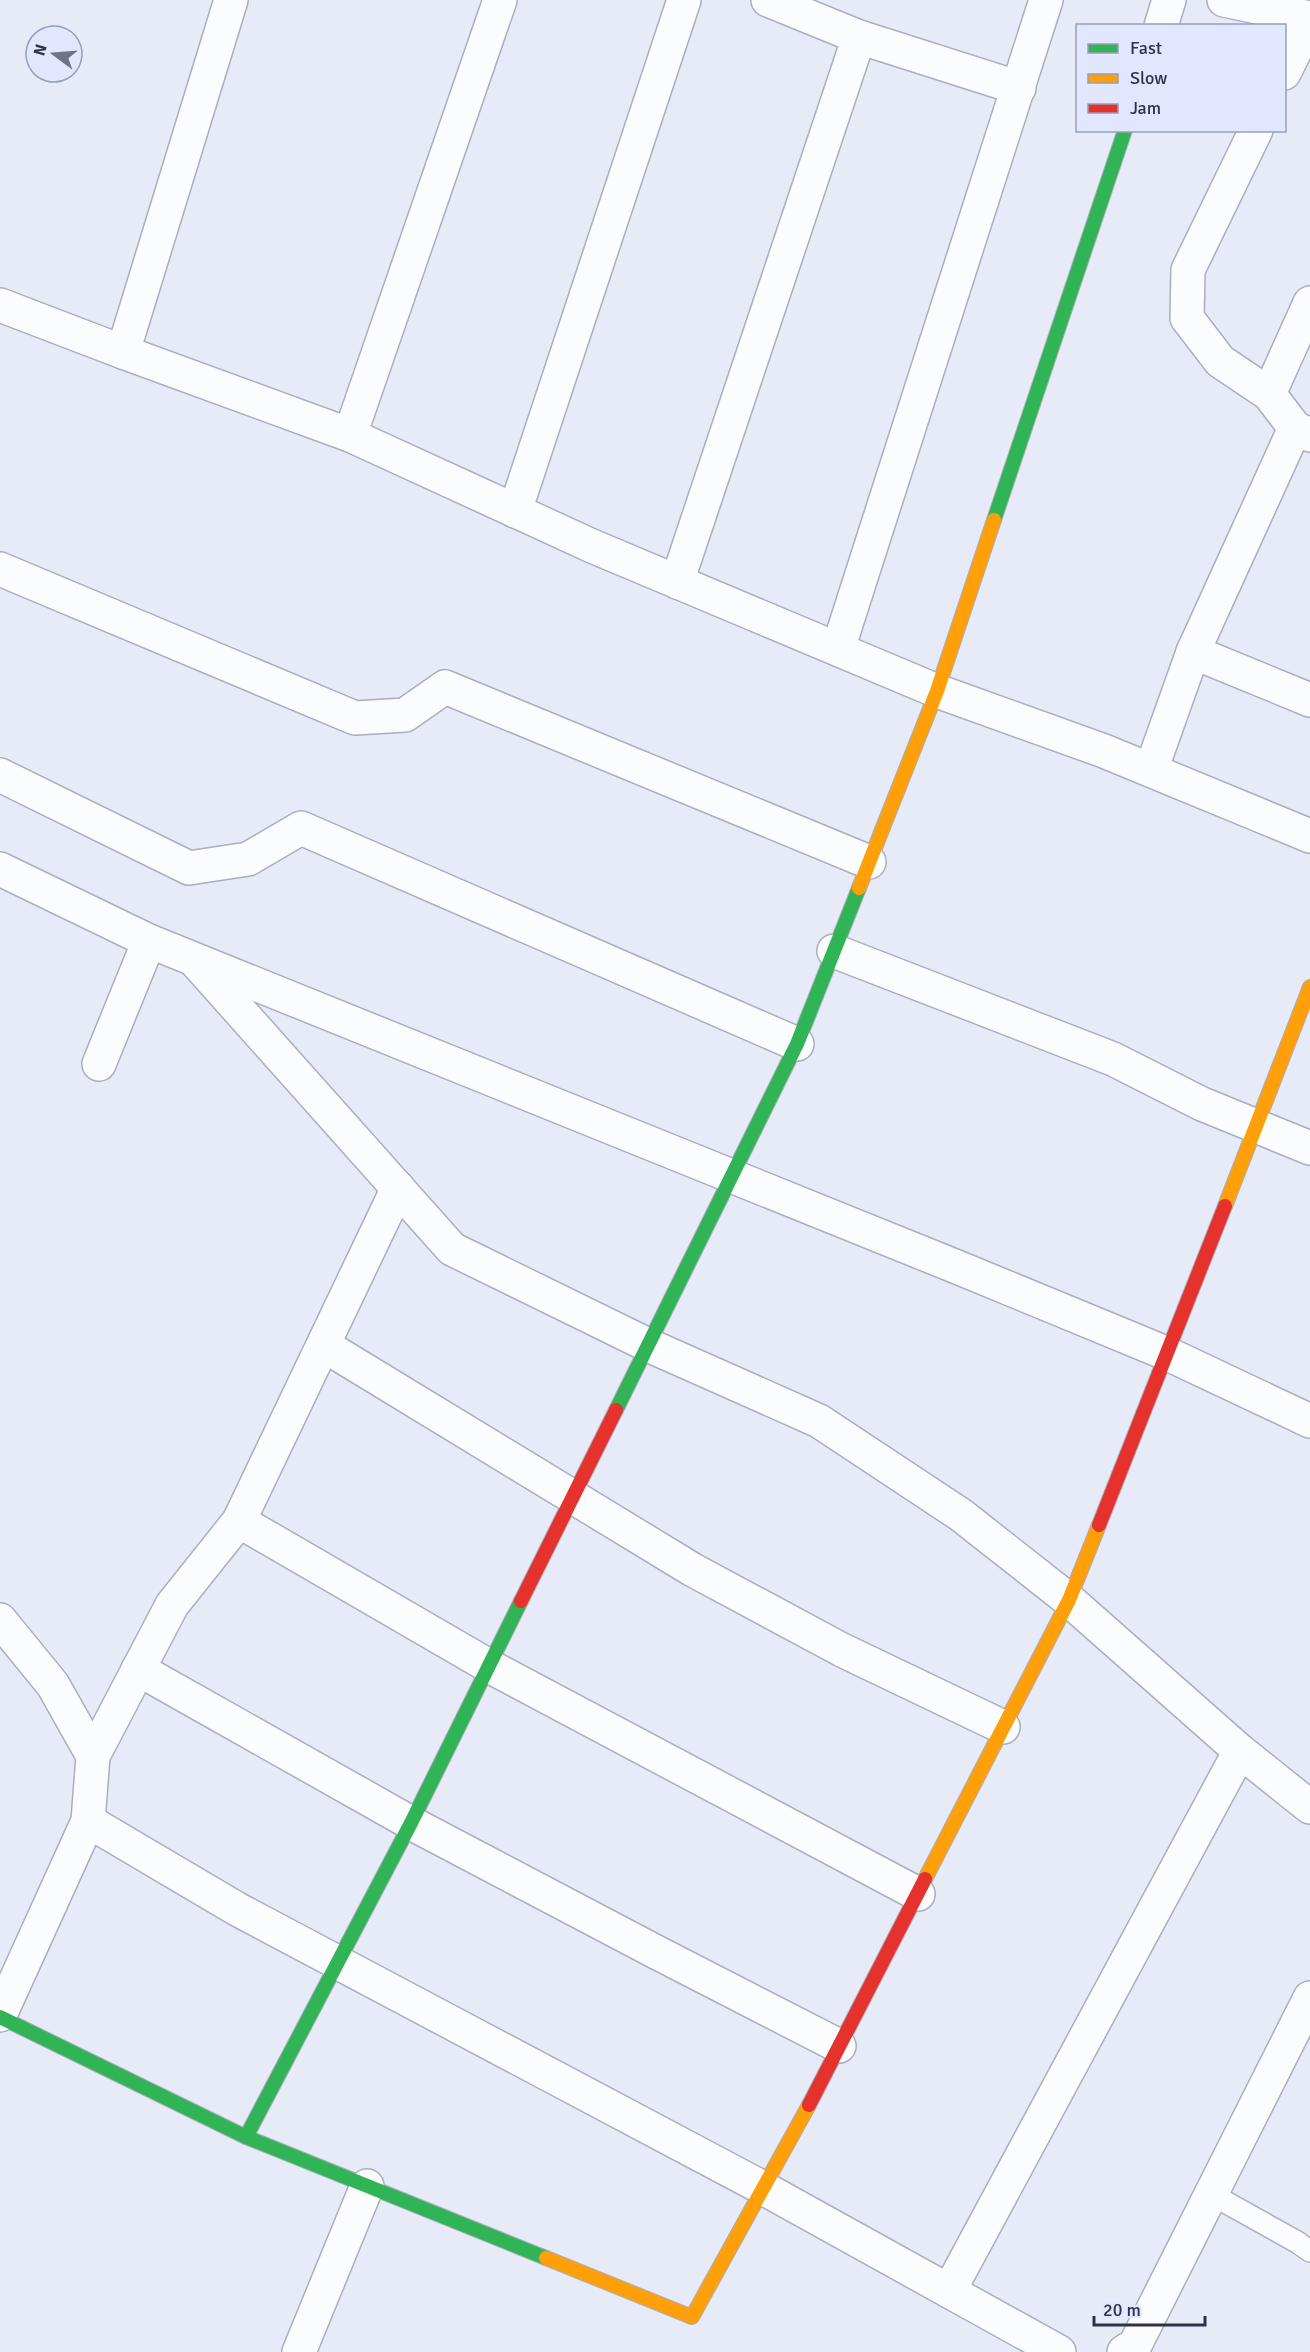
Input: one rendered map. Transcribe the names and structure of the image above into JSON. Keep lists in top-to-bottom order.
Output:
{
  "legend": ["Fast", "Slow", "Jam"],
  "scale_bar": "20 m",
  "north": "left"
}
